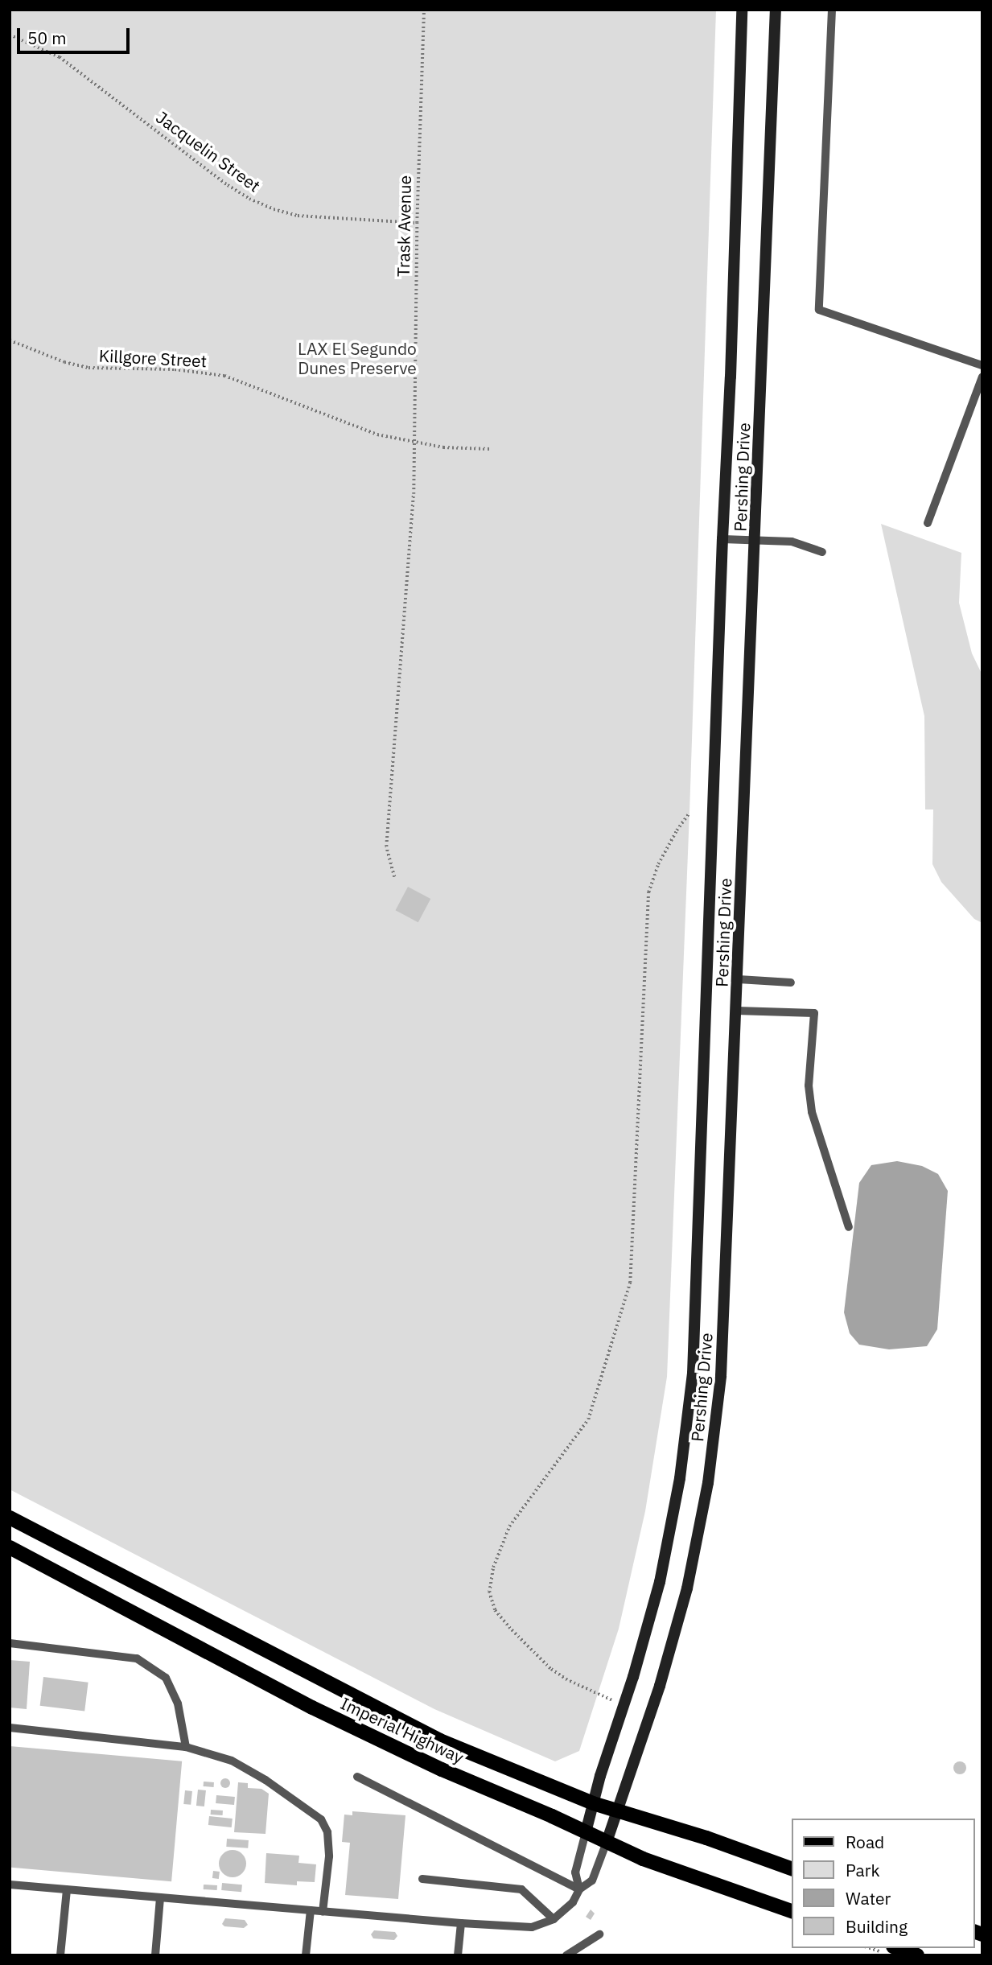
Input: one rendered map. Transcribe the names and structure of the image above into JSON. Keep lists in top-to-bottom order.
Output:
{
  "streets": {
    "main road": ["Pershing Drive", "Imperial Highway"],
    "path": ["Jacquelin Street", "Trask Avenue", "Killgore Street"]
  },
  "crossings": [
    ["Jacquelin Street", "Trask Avenue"],
    ["Trask Avenue", "Killgore Street"],
    ["Pershing Drive", "Imperial Highway"]
  ],
  "parks": ["LAX El Segundo Dunes Preserve"],
  "legend": [
    "Road",
    "Park",
    "Water",
    "Building"
  ],
  "scale_bar": "50 m"
}
